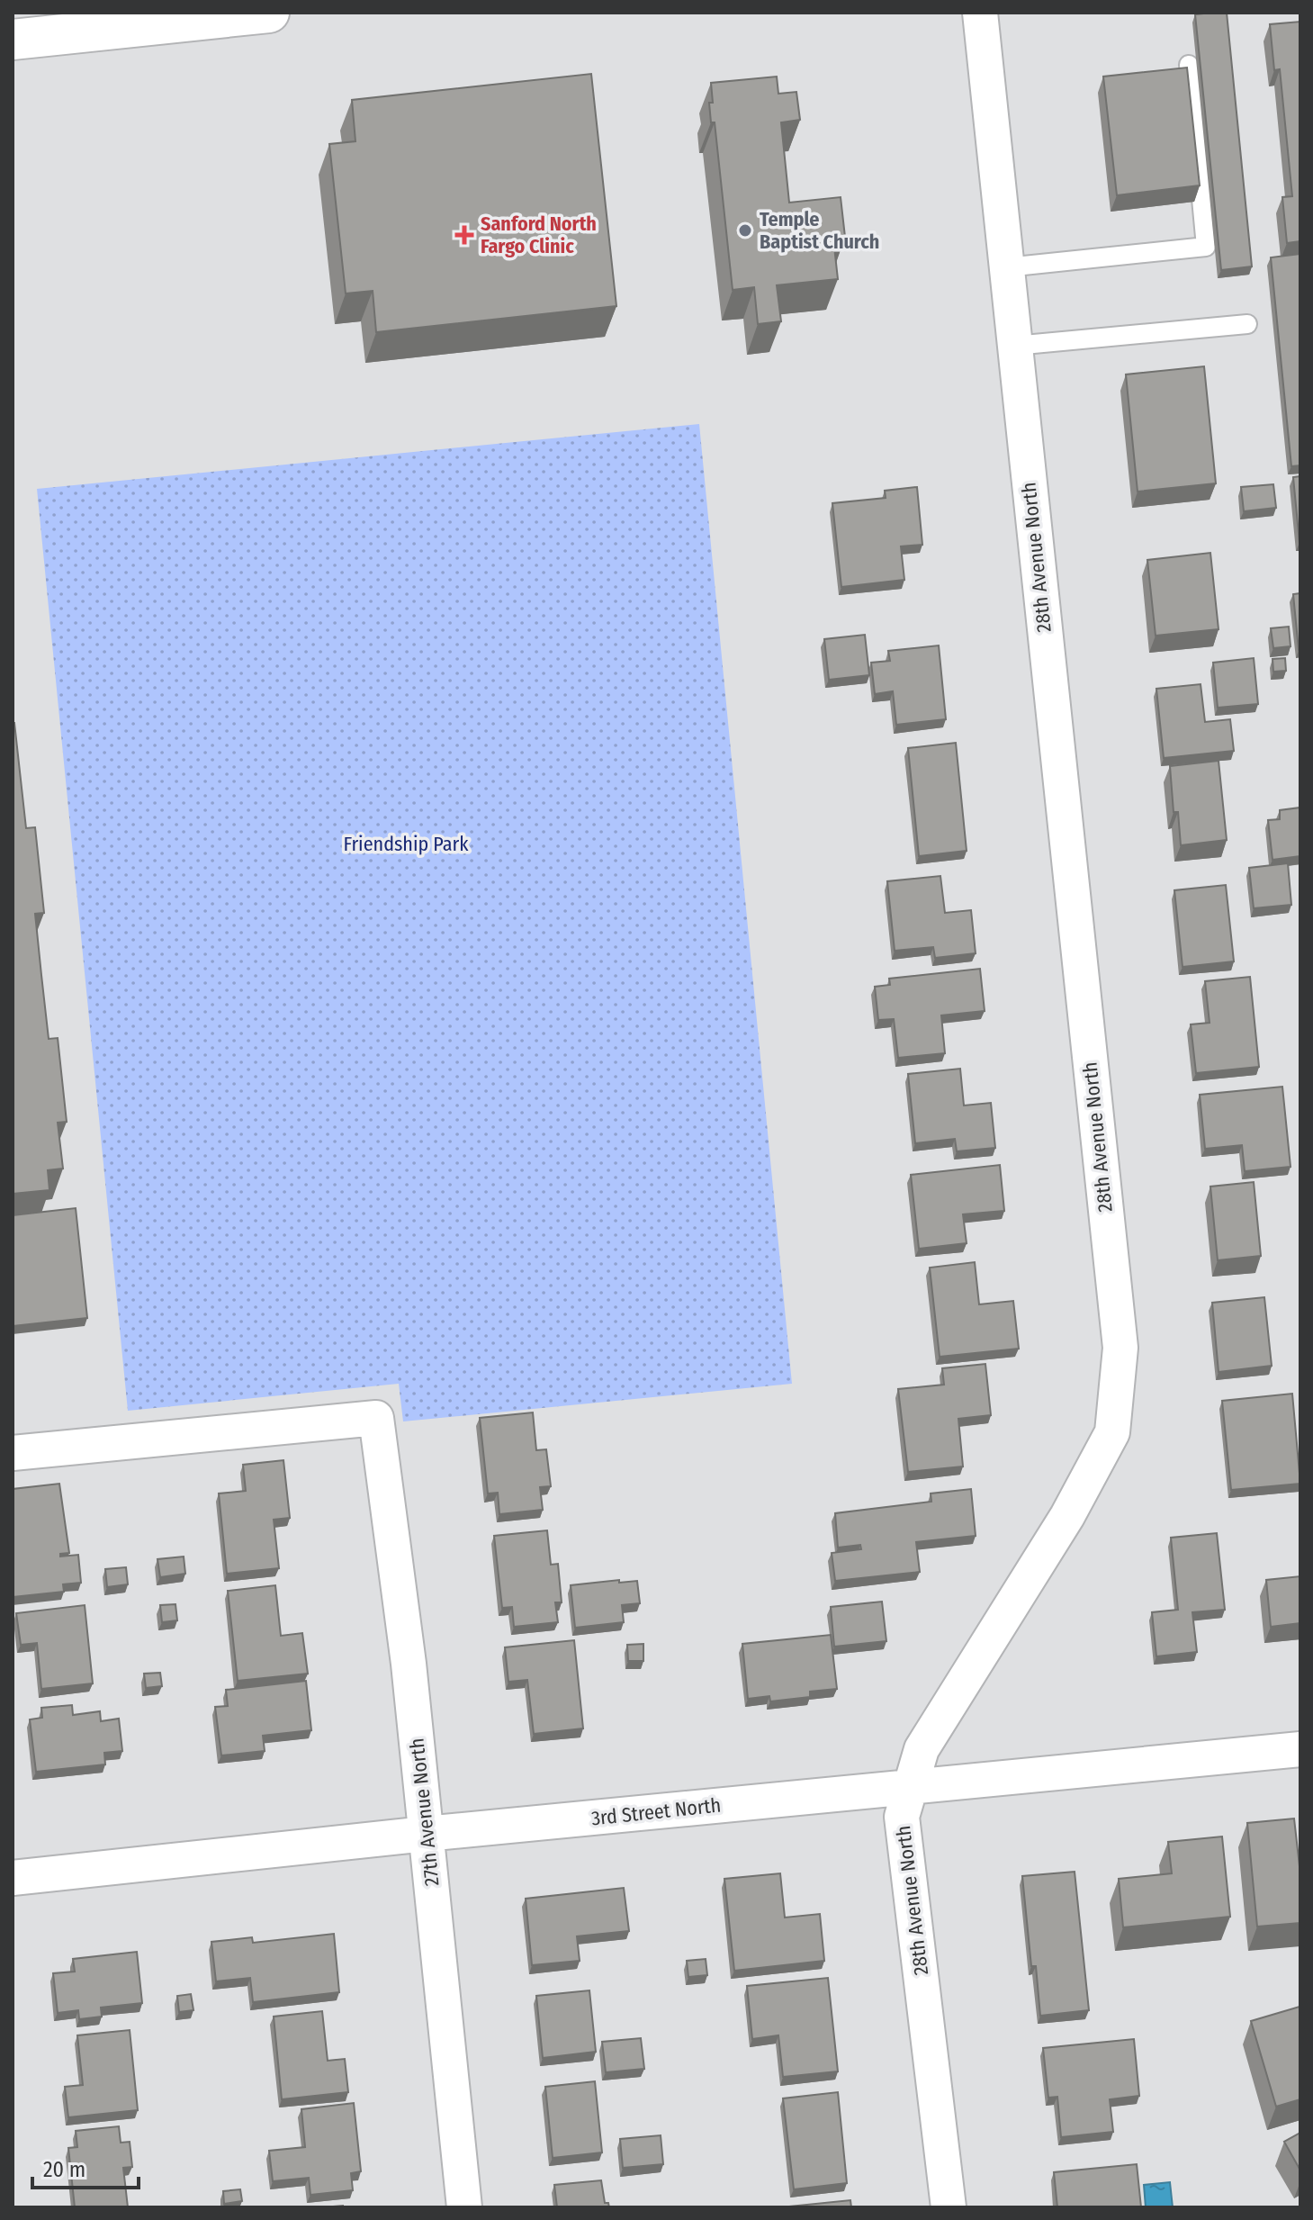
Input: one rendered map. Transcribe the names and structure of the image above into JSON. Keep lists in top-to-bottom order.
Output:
{
  "streets": {
    "street": ["28th Avenue North", "3rd Street North", "27th Avenue North"]
  },
  "crossings": [
    ["28th Avenue North", "3rd Street North"],
    ["3rd Street North", "27th Avenue North"]
  ],
  "parks": ["Friendship Park"],
  "places": {
    "other": ["Temple Baptist Church"],
    "health": ["Sanford North Fargo Clinic"]
  },
  "scale_bar": "20 m"
}
